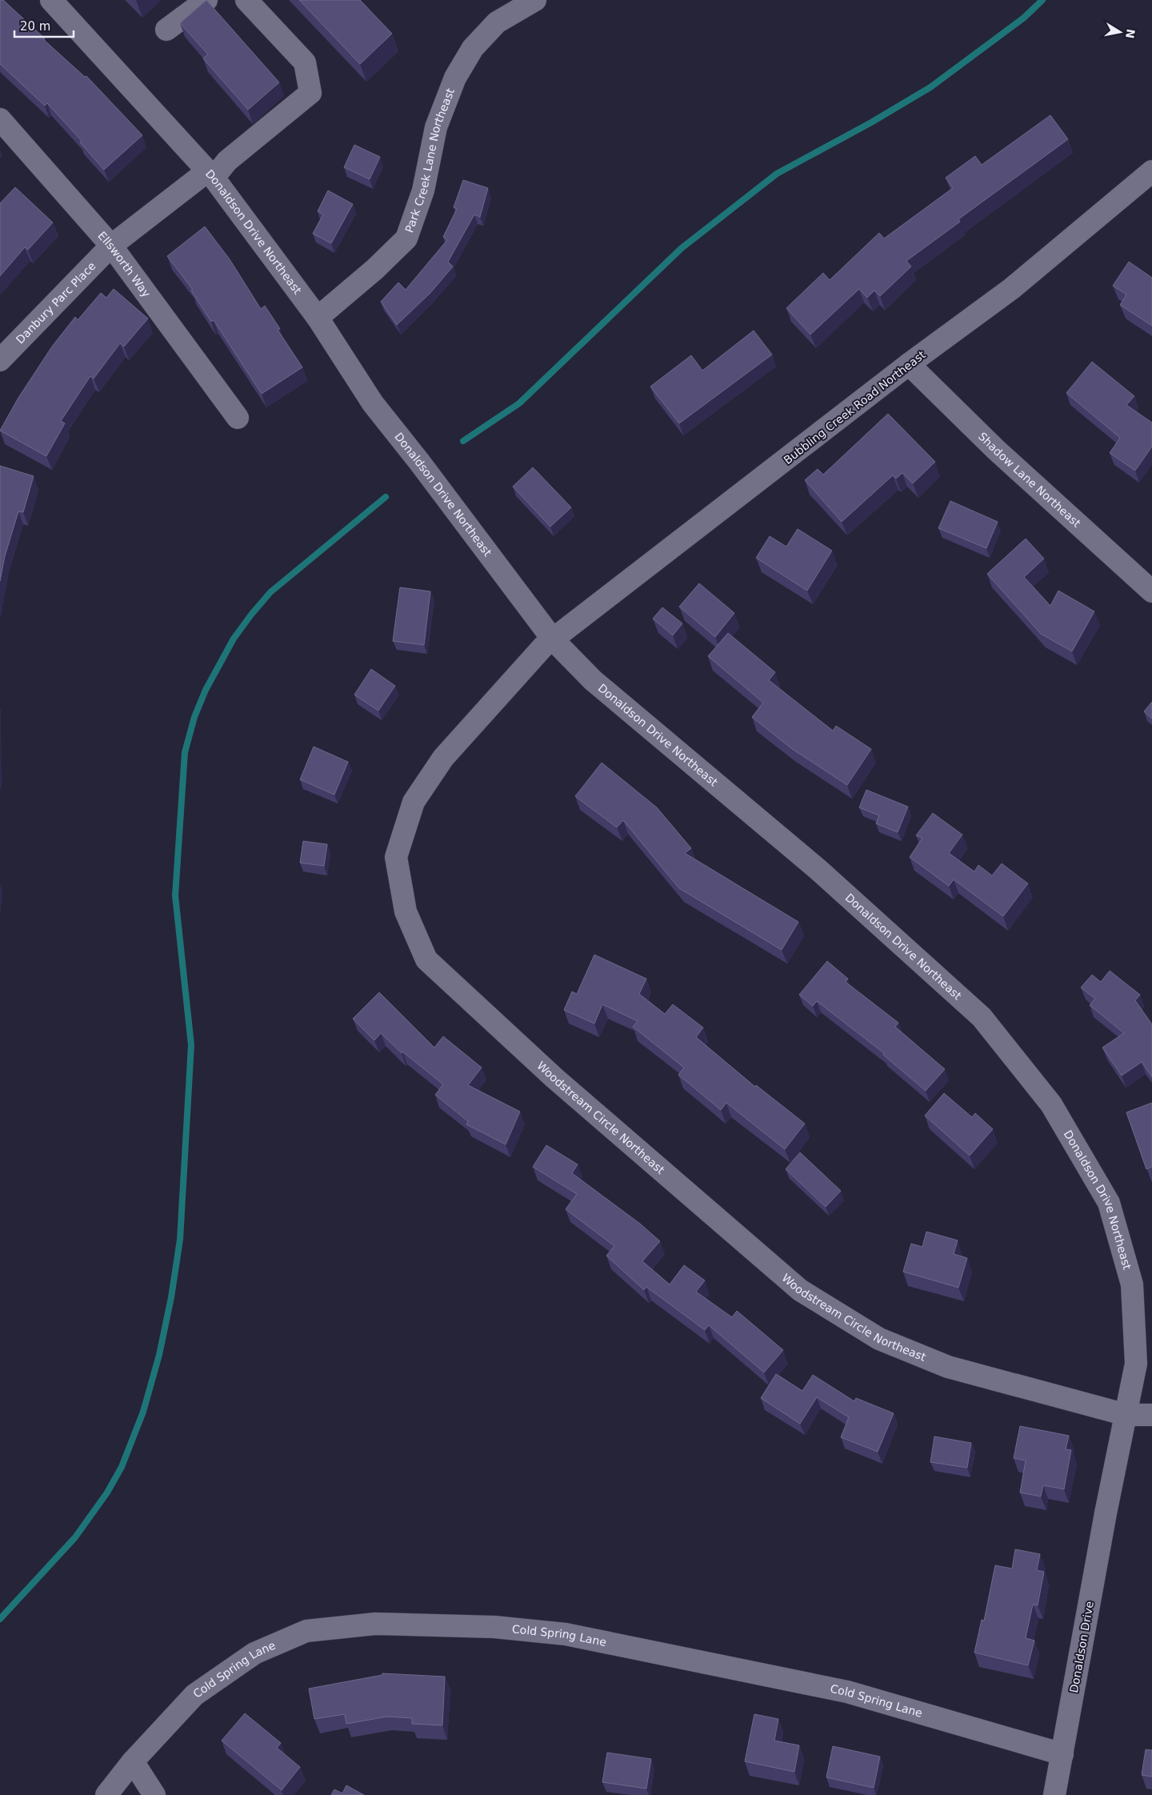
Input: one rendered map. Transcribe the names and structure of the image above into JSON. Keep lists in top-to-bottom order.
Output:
{
  "streets": {
    "street": [
      "Park Creek Lane Northeast",
      "Donaldson Drive Northeast",
      "Ellsworth Way",
      "Danbury Parc Place",
      "Bubbling Creek Road Northeast",
      "Shadow Lane Northeast",
      "Woodstream Circle Northeast",
      "Cold Spring Lane",
      "Donaldson Drive"
    ]
  },
  "crossings": [
    ["Park Creek Lane Northeast", "Donaldson Drive Northeast"],
    ["Donaldson Drive Northeast", "Danbury Parc Place"],
    ["Donaldson Drive Northeast", "Bubbling Creek Road Northeast"],
    ["Donaldson Drive Northeast", "Woodstream Circle Northeast"],
    ["Donaldson Drive Northeast", "Donaldson Drive"],
    ["Ellsworth Way", "Danbury Parc Place"],
    ["Bubbling Creek Road Northeast", "Shadow Lane Northeast"],
    ["Bubbling Creek Road Northeast", "Woodstream Circle Northeast"],
    ["Cold Spring Lane", "Donaldson Drive"]
  ],
  "scale_bar": "20 m",
  "north": "right"
}
